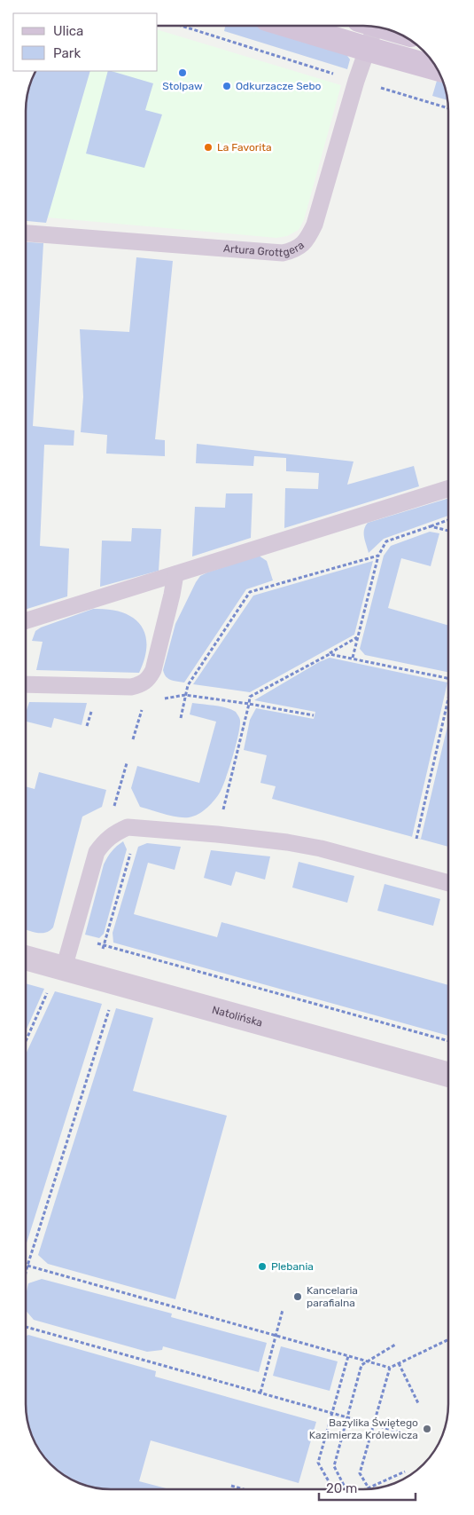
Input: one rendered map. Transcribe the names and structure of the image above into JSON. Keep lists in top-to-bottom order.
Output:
{
  "streets": {
    "street": ["Natolińska"],
    "lane": ["Artura Grottgera"]
  },
  "places": [
    "Stolpaw",
    "Odkurzacze Sebo",
    "La Favorita",
    "Plebania",
    "Kancelaria parafialna",
    "Bazylika Świętego Kazimierza Królewicza"
  ],
  "legend": ["Ulica", "Park"],
  "scale_bar": "20 m"
}
